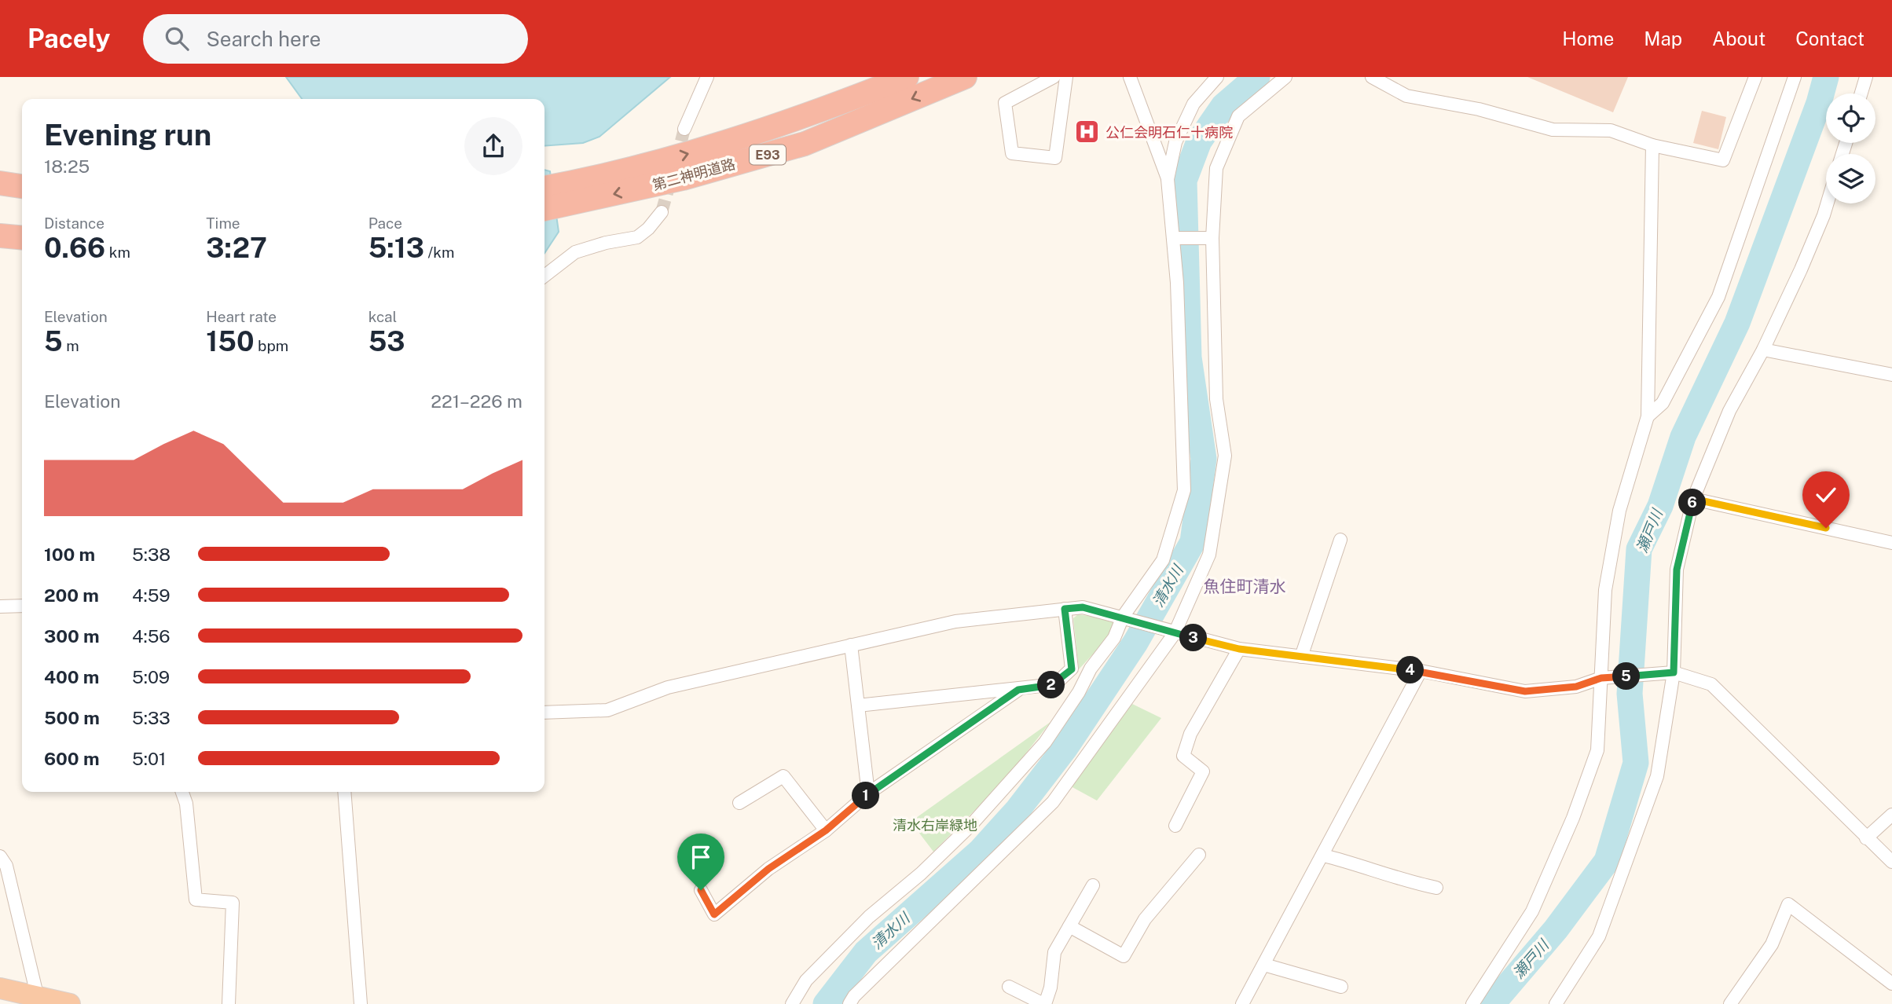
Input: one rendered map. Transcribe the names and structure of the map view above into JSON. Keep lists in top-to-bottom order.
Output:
{
  "streets": {
    "highway": ["E93", "第二神明道路"]
  },
  "districts": ["魚住町清水"],
  "water": ["瀬戸川", "清水川"],
  "parks": ["清水右岸緑地"],
  "places": {
    "hospital": ["公仁会明石仁十病院"]
  },
  "page": {
    "header": "Pacely",
    "search": "Search here",
    "nav": [
      "Home",
      "Map",
      "About",
      "Contact"
    ],
    "heading": ["Evening run", "18:25"],
    "stats": [
      ["Distance", "0.66 km"],
      ["Time", "3:27"],
      ["Pace", "5:13 /km"],
      ["Elevation", "5 m"],
      ["Heart rate", "150 bpm"],
      ["kcal", "53"]
    ],
    "chart": ["Elevation", "221–226 m"],
    "pins": [
      "6",
      "3",
      "4",
      "5",
      "2",
      "1"
    ],
    "list": [
      {
        "name": "100 m",
        "note": "5:38"
      },
      {
        "name": "200 m",
        "note": "4:59"
      },
      {
        "name": "300 m",
        "note": "4:56"
      },
      {
        "name": "400 m",
        "note": "5:09"
      },
      {
        "name": "500 m",
        "note": "5:33"
      },
      {
        "name": "600 m",
        "note": "5:01"
      }
    ]
  }
}
